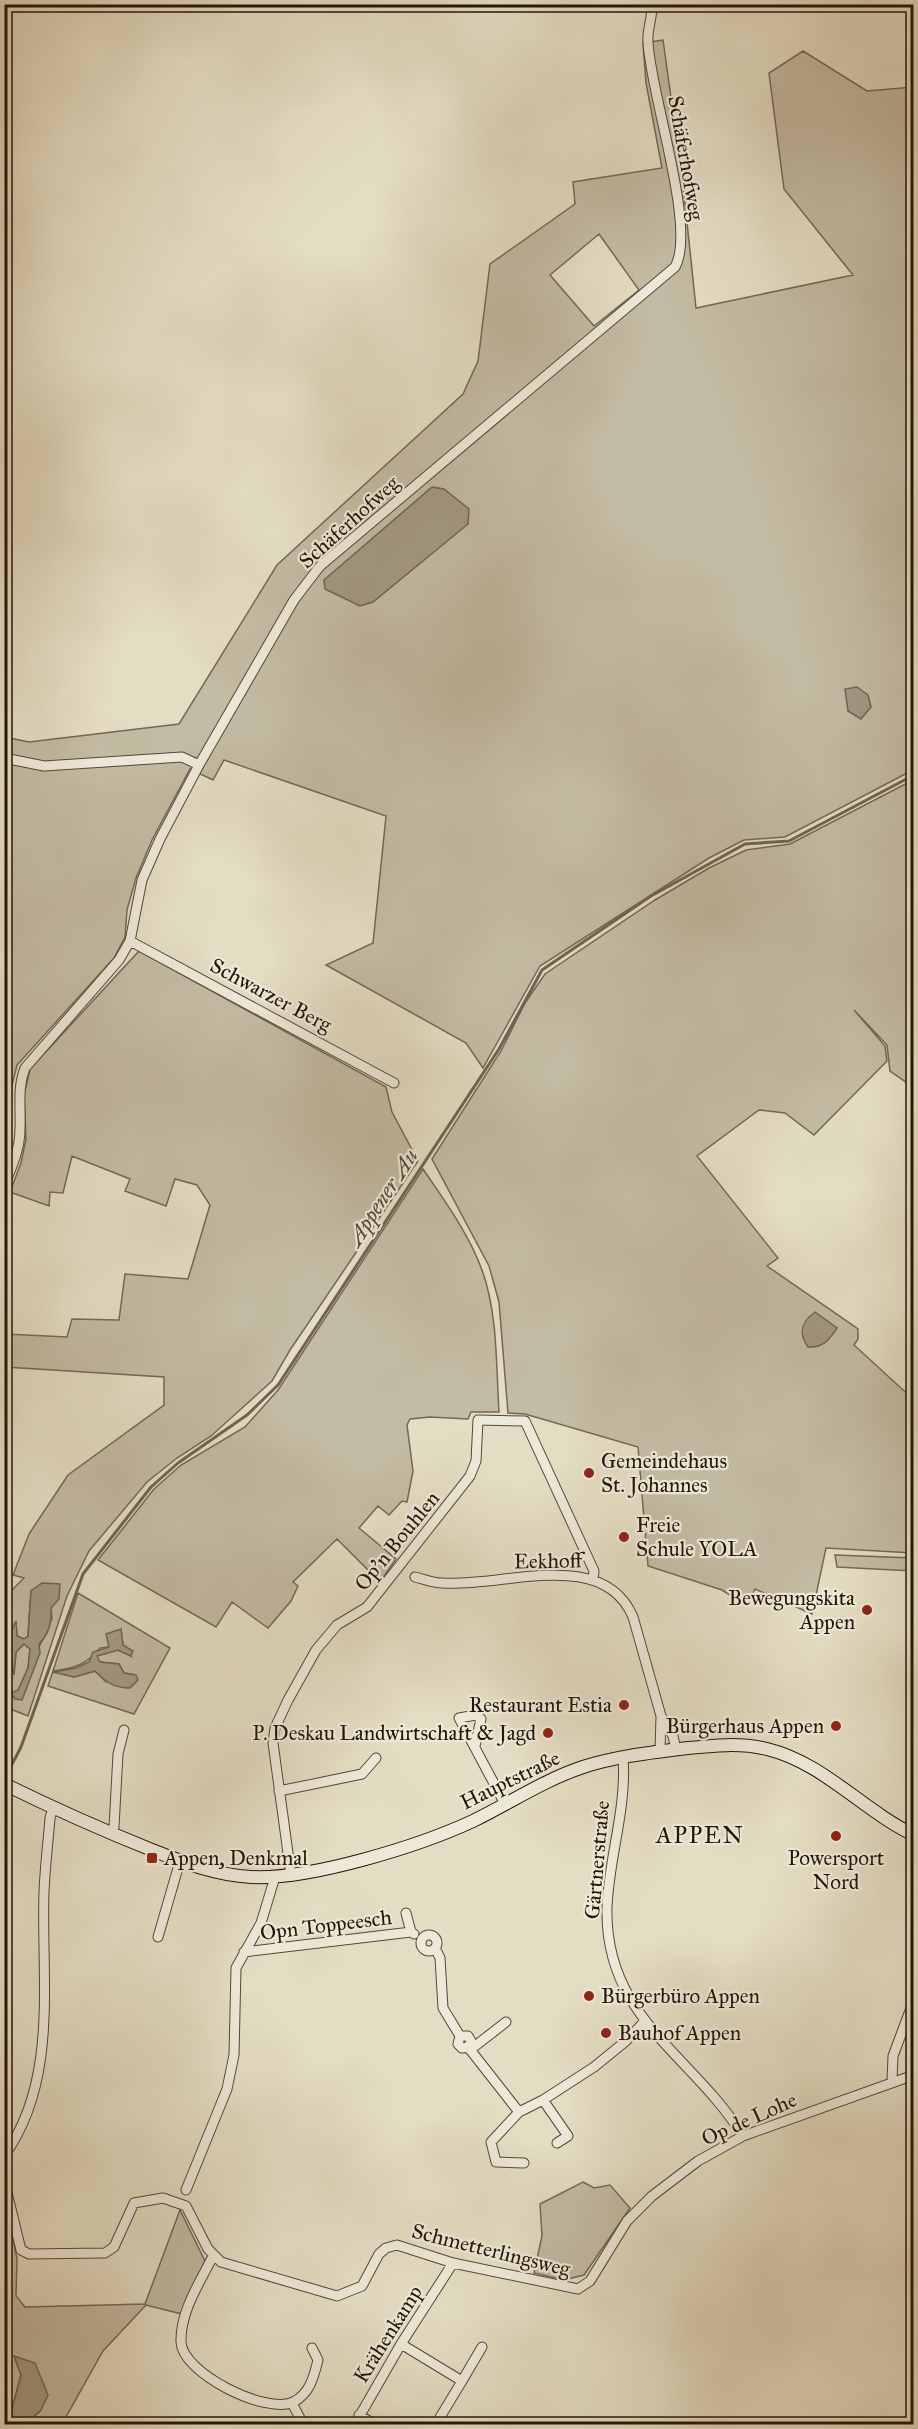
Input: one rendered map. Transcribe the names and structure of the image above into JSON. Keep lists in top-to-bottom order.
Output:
{
  "streets": {
    "main road": ["Hauptstraße"],
    "street": [
      "Schäferhofweg",
      "Schwarzer Berg",
      "Op'n Bouhlen",
      "Eekhoff",
      "Gärtnerstraße",
      "Opn Toppeesch",
      "Op de Lohe",
      "Schmetterlingsweg",
      "Krähenkamp"
    ]
  },
  "crossings": [
    ["Schäferhofweg", "Schwarzer Berg"],
    ["Op'n Bouhlen", "Eekhoff"],
    ["Op'n Bouhlen", "Hauptstraße"],
    ["Eekhoff", "Hauptstraße"],
    ["Hauptstraße", "Gärtnerstraße"],
    ["Hauptstraße", "Opn Toppeesch"],
    ["Gärtnerstraße", "Op de Lohe"],
    ["Op de Lohe", "Schmetterlingsweg"],
    ["Schmetterlingsweg", "Krähenkamp"]
  ],
  "districts": ["APPEN"],
  "water": ["Appener Au"],
  "places": {
    "other": [
      "Gemeindehaus St. Johannes",
      "Freie Schule YOLA",
      "Bewegungskita Appen",
      "Restaurant Estia",
      "Bürgerhaus Appen",
      "P. Deskau Landwirtschaft & Jagd",
      "Powersport Nord",
      "Bürgerbüro Appen",
      "Bauhof Appen"
    ],
    "transit": ["Appen, Denkmal"]
  }
}
